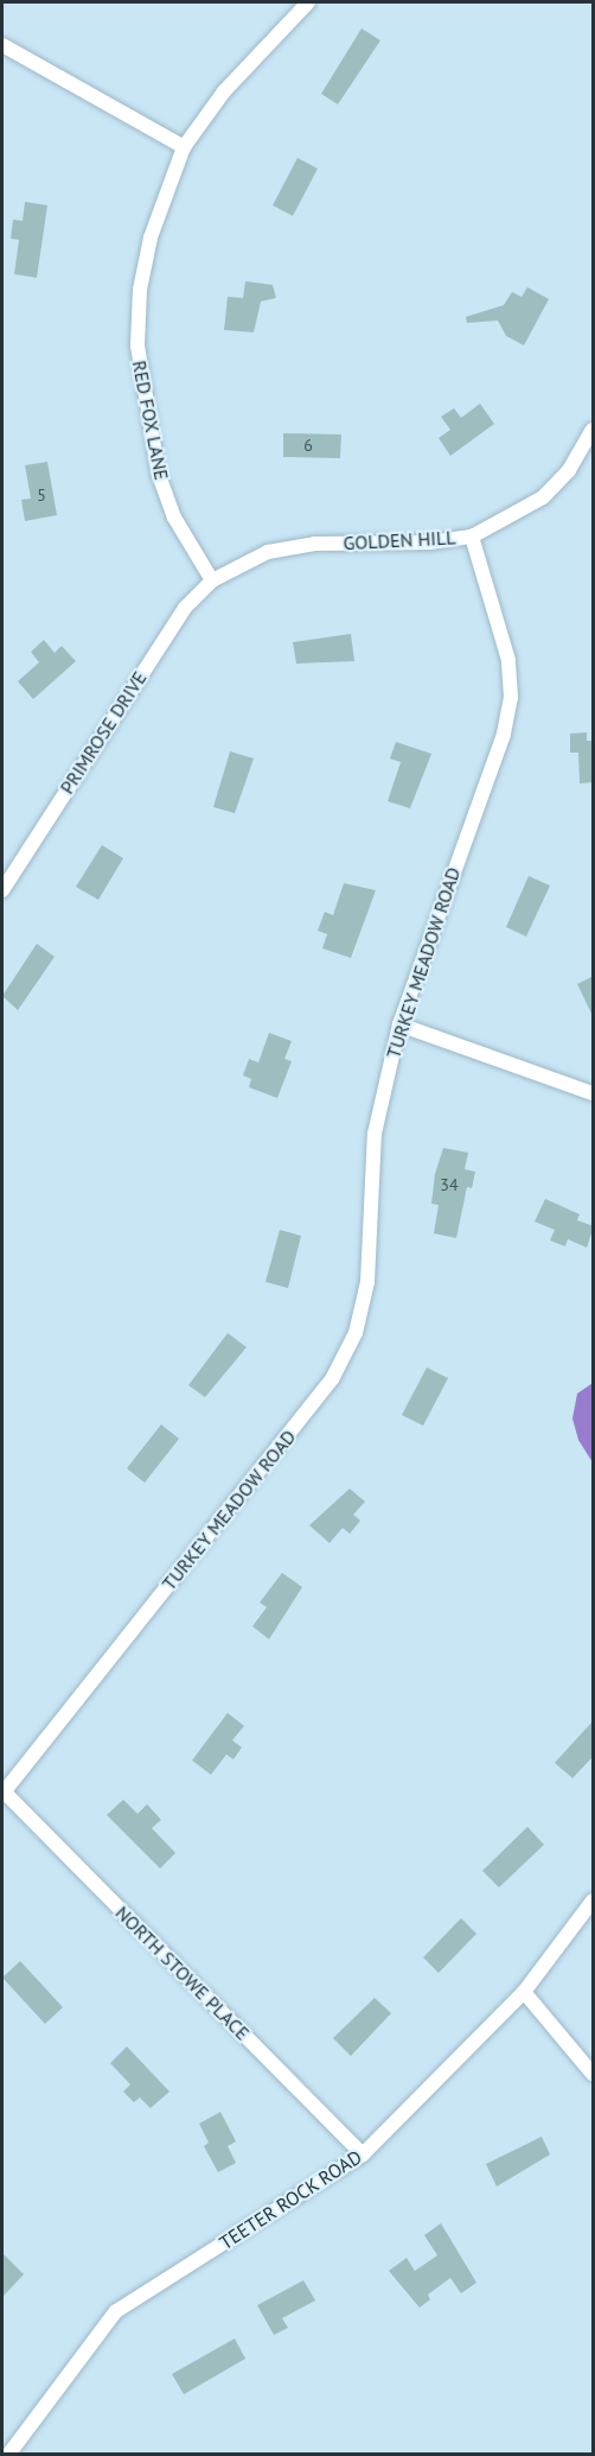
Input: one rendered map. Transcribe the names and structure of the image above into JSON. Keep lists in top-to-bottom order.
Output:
{
  "streets": {
    "street": [
      "RED FOX LANE",
      "GOLDEN HILL",
      "PRIMROSE DRIVE",
      "TURKEY MEADOW ROAD",
      "NORTH STOWE PLACE",
      "TEETER ROCK ROAD"
    ]
  },
  "crossings": [
    ["RED FOX LANE", "GOLDEN HILL"],
    ["RED FOX LANE", "PRIMROSE DRIVE"],
    ["GOLDEN HILL", "PRIMROSE DRIVE"],
    ["GOLDEN HILL", "TURKEY MEADOW ROAD"],
    ["TURKEY MEADOW ROAD", "NORTH STOWE PLACE"],
    ["NORTH STOWE PLACE", "TEETER ROCK ROAD"]
  ],
  "house_numbers": ["6", "5", "34"]
}
